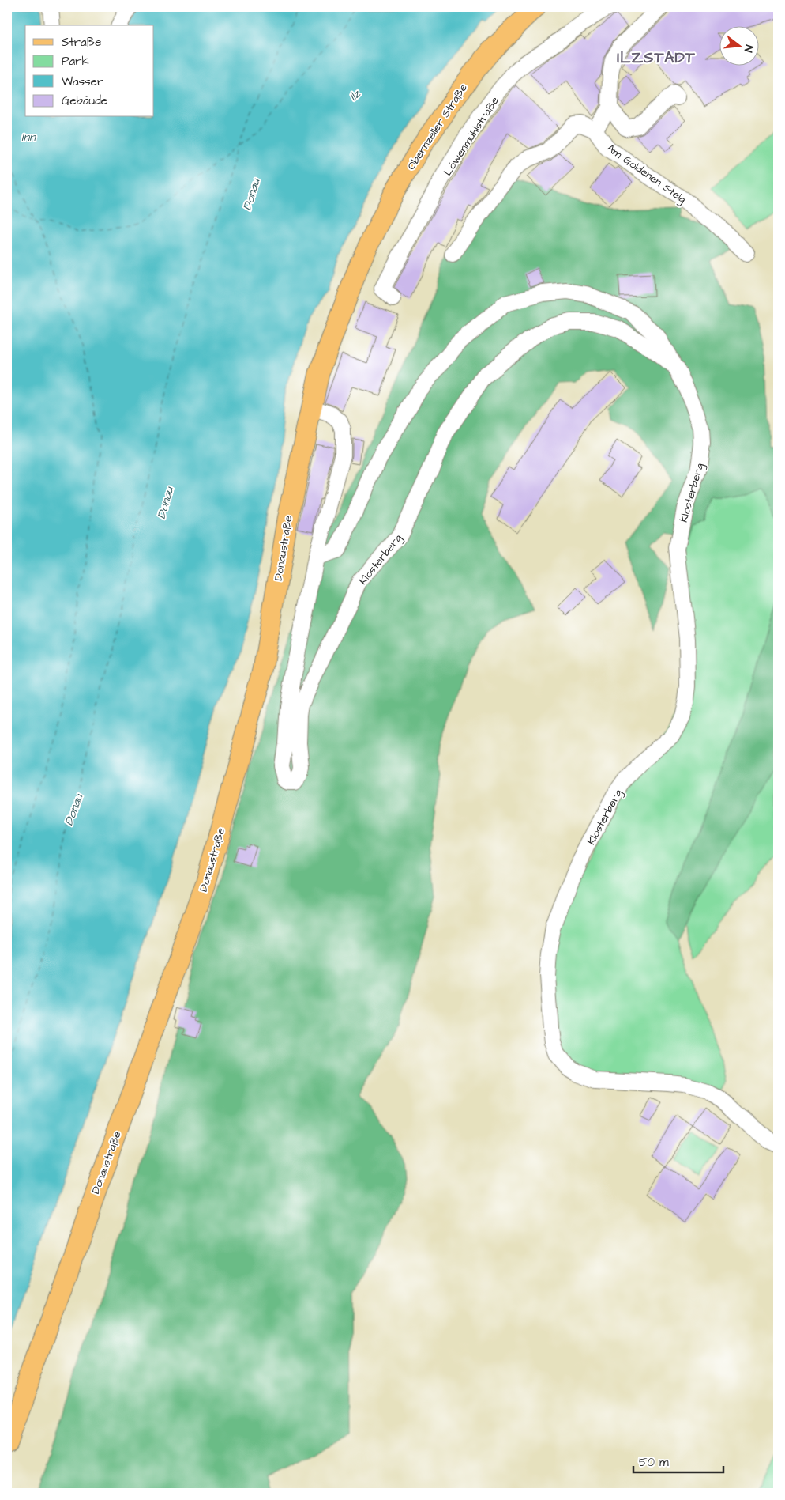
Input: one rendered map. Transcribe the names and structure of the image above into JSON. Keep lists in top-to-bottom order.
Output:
{
  "streets": {
    "main road": ["Obernzeller Straße", "Donaustraße"],
    "street": ["Löwenmühlstraße", "Am Goldenen Steig", "Klosterberg"]
  },
  "crossings": [
    ["Obernzeller Straße", "Donaustraße"],
    ["Klosterberg", "Donaustraße"]
  ],
  "districts": ["ILZSTADT"],
  "water": ["Ilz", "Inn", "Donau"],
  "legend": [
    "Straße",
    "Park",
    "Wasser",
    "Gebäude"
  ],
  "scale_bar": "50 m",
  "north": "right"
}
